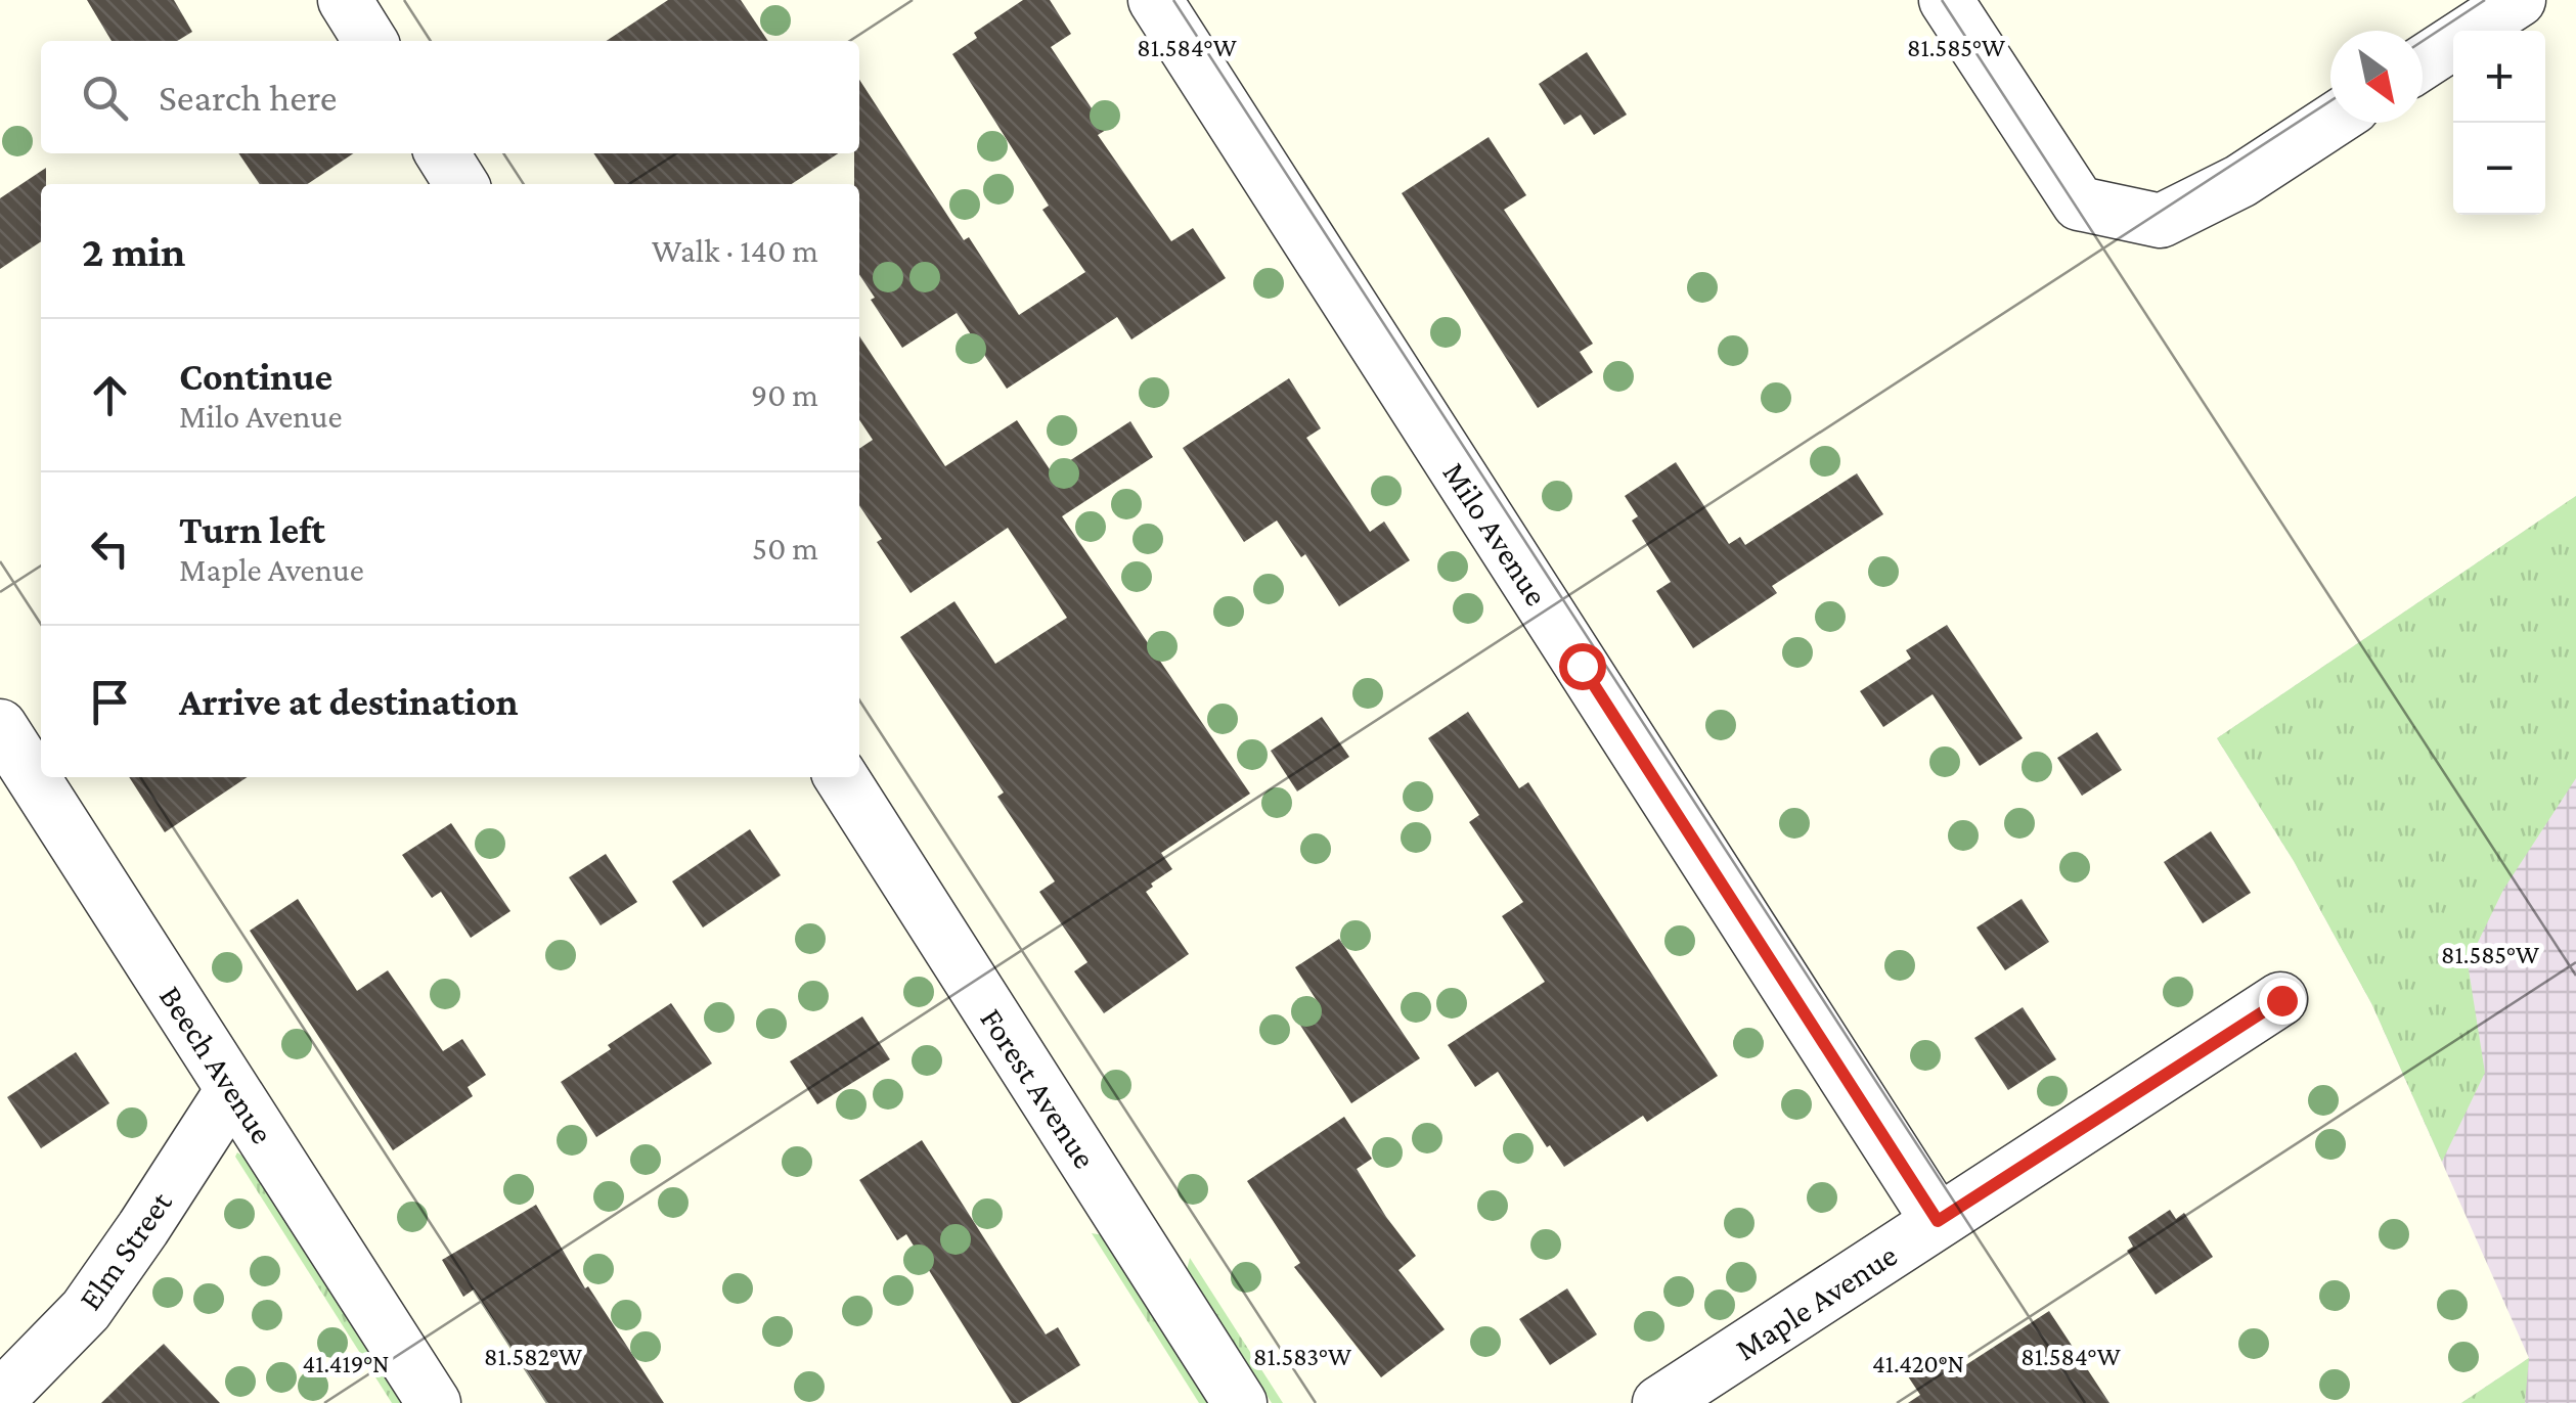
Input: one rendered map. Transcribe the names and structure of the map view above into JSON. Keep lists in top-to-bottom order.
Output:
{
  "streets": {
    "street": [
      "Milo Avenue",
      "Beech Avenue",
      "Forest Avenue",
      "Elm Street",
      "Maple Avenue"
    ]
  },
  "crossings": [
    ["Milo Avenue", "Maple Avenue"],
    ["Beech Avenue", "Elm Street"]
  ],
  "north": "bottom right",
  "page": {
    "map_buttons": ["+", "−"],
    "search": "Search here",
    "heading": ["2 min", "Walk · 140 m"],
    "list": [
      ["Continue", "Milo Avenue", "90 m"],
      ["Turn left", "Maple Avenue", "50 m"],
      "Arrive at destination"
    ]
  },
  "coordinates": [
    "81.584°W",
    "81.585°W",
    "81.582°W",
    "81.583°W",
    "41.419°N",
    "41.420°N"
  ]
}
